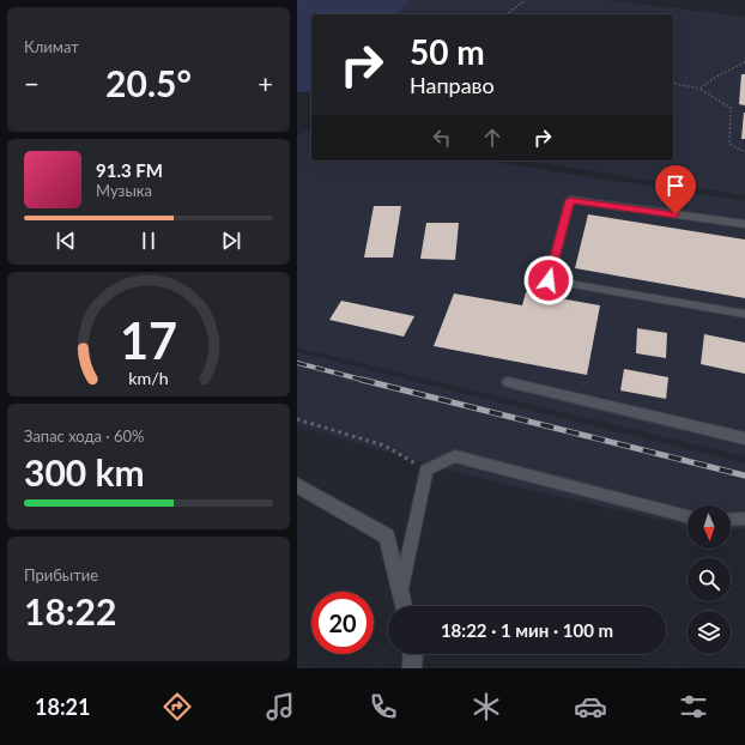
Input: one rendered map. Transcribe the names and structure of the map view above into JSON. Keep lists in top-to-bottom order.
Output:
{
  "north": "bottom",
  "page": {
    "tile": [
      "Климат",
      ["Запас хода · 60%", "300 km"],
      ["Прибытие", "18:22"]
    ],
    "turn": ["50 m", "Направо"],
    "heat": ["−", "20.5°", "+"],
    "song": ["91.3 FM", "Музыка"],
    "limit": "20",
    "trip": "18:22 · 1 мин · 100 m",
    "tabs": "18:21",
    "gauge": ["17", "km/h"]
  }
}
